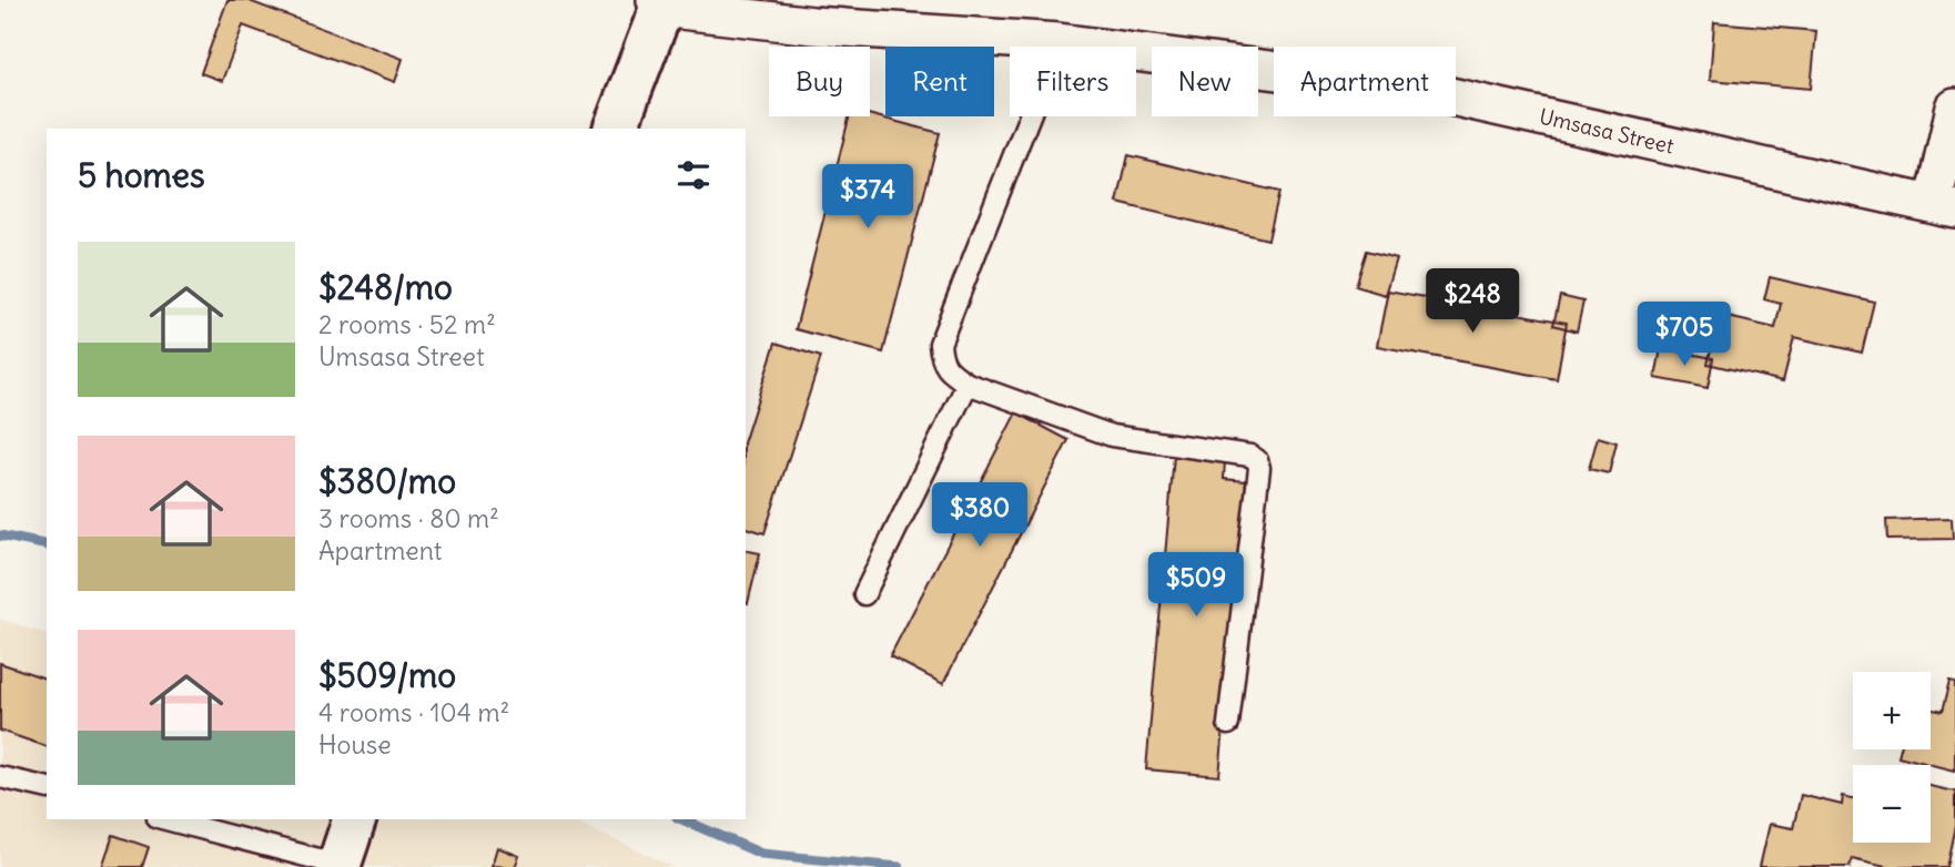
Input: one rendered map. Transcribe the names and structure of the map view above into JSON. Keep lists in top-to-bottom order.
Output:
{
  "streets": {
    "street": ["Umsasa Street"]
  },
  "page": {
    "chip": [
      "Buy",
      "Rent",
      "Filters",
      "New",
      "Apartment"
    ],
    "heading": "5 homes",
    "price": [
      "$374",
      "$248",
      "$705",
      "$380",
      "$509"
    ],
    "list": [
      {
        "name": "$248/mo",
        "note": "2 rooms · 52 m² · Umsasa Street"
      },
      {
        "name": "$380/mo",
        "note": "3 rooms · 80 m² · Apartment"
      },
      {
        "name": "$509/mo",
        "note": "4 rooms · 104 m² · House"
      }
    ],
    "map_buttons": ["+", "−"]
  }
}
